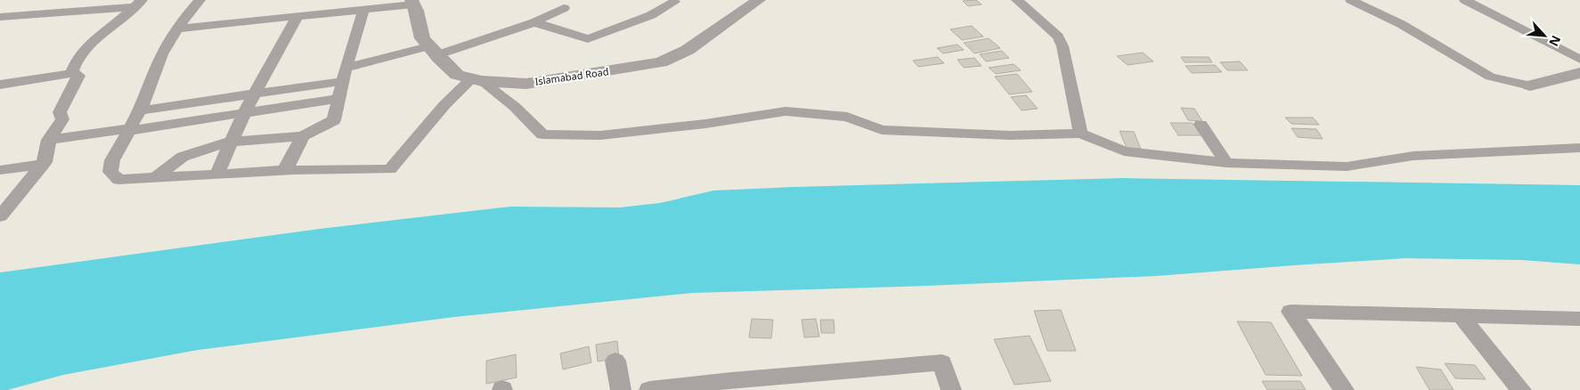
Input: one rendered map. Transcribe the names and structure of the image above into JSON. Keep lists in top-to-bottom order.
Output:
{
  "streets": {
    "street": ["Islamabad Road"]
  },
  "north": "bottom right"
}
